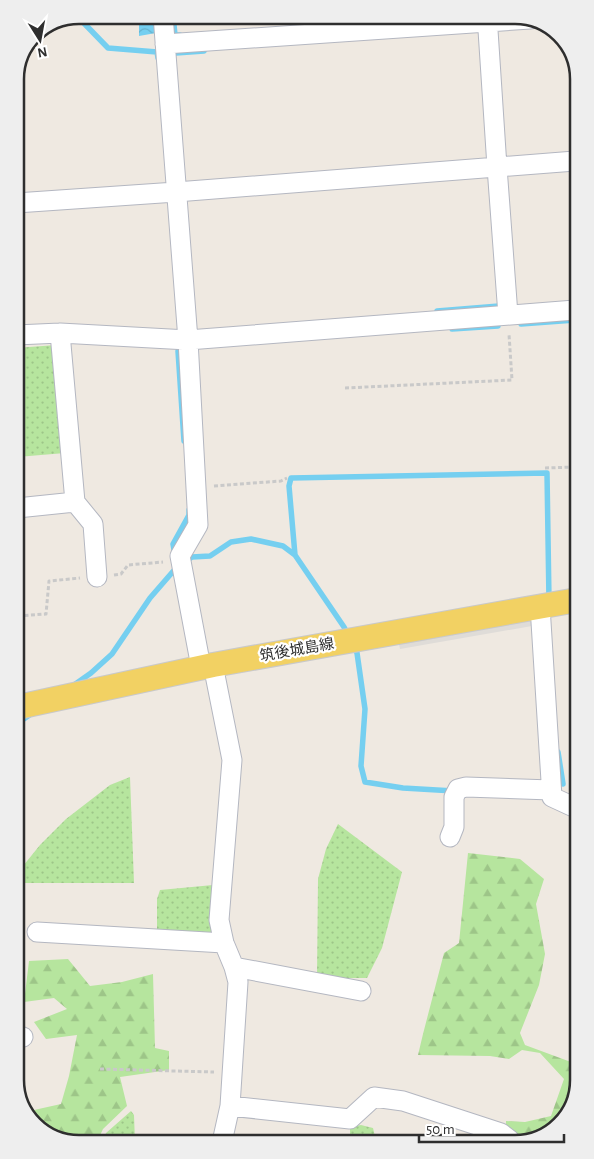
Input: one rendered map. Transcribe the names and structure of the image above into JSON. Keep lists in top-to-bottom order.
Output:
{
  "streets": {
    "main road": ["筑後城島線"]
  },
  "scale_bar": "50 m",
  "north": "bottom"
}
